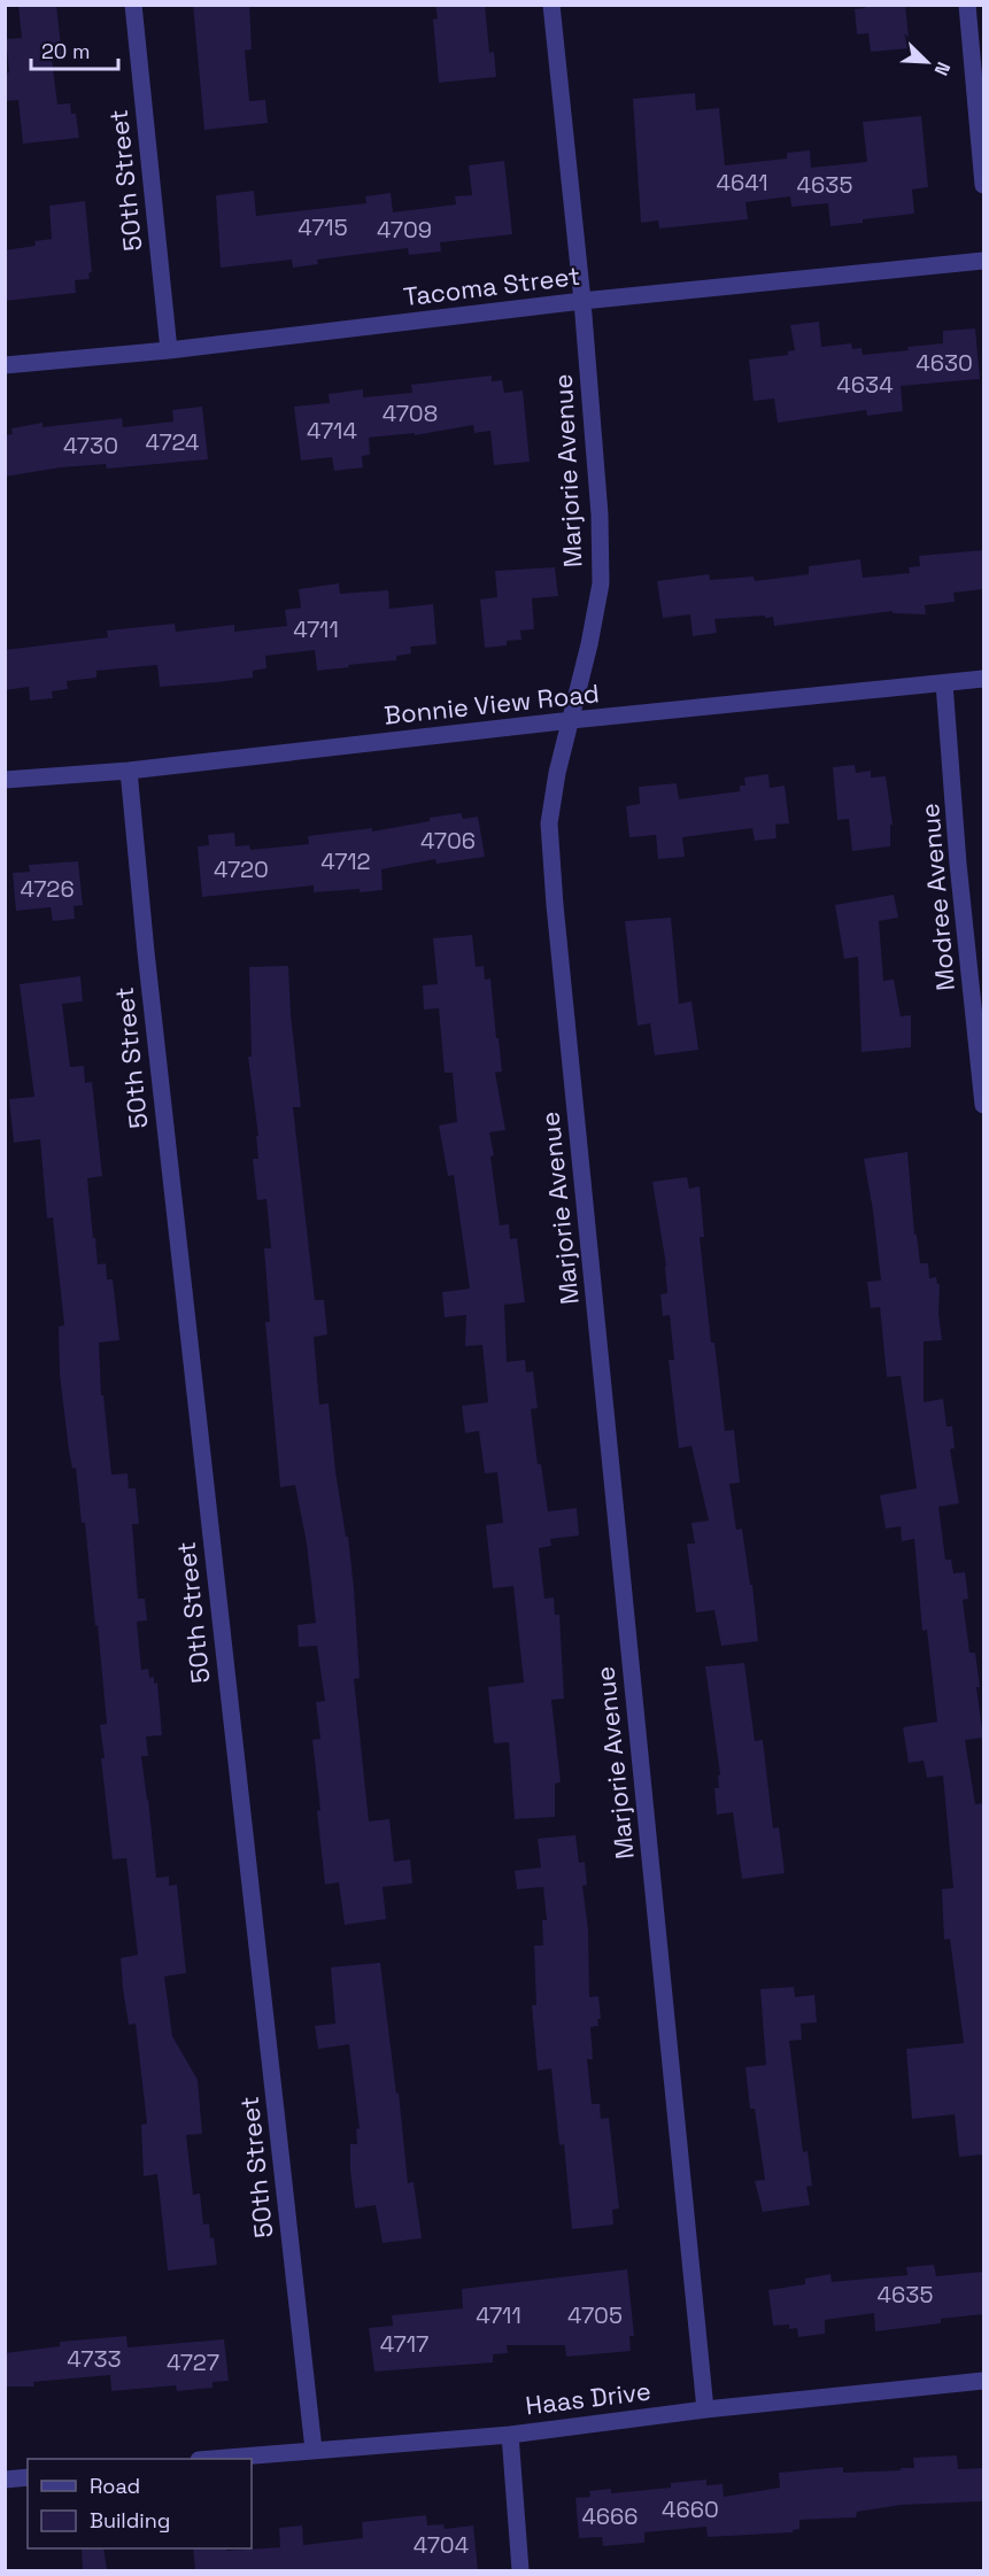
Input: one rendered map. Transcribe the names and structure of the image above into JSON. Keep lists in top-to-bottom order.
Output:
{
  "streets": {
    "street": [
      "50th Street",
      "Tacoma Street",
      "Marjorie Avenue",
      "Bonnie View Road",
      "Modree Avenue",
      "Haas Drive"
    ]
  },
  "crossings": [
    ["50th Street", "Tacoma Street"],
    ["50th Street", "Bonnie View Road"],
    ["50th Street", "Haas Drive"],
    ["Tacoma Street", "Marjorie Avenue"],
    ["Marjorie Avenue", "Bonnie View Road"],
    ["Marjorie Avenue", "Haas Drive"],
    ["Bonnie View Road", "Modree Avenue"]
  ],
  "house_numbers": [
    "4641",
    "4635",
    "4715",
    "4709",
    "4630",
    "4634",
    "4708",
    "4714",
    "4724",
    "4730",
    "4711",
    "4706",
    "4712",
    "4720",
    "4726",
    "4635",
    "4711",
    "4705",
    "4717",
    "4733",
    "4727",
    "4660",
    "4666",
    "4704"
  ],
  "legend": ["Road", "Building"],
  "scale_bar": "20 m",
  "north": "bottom right"
}
